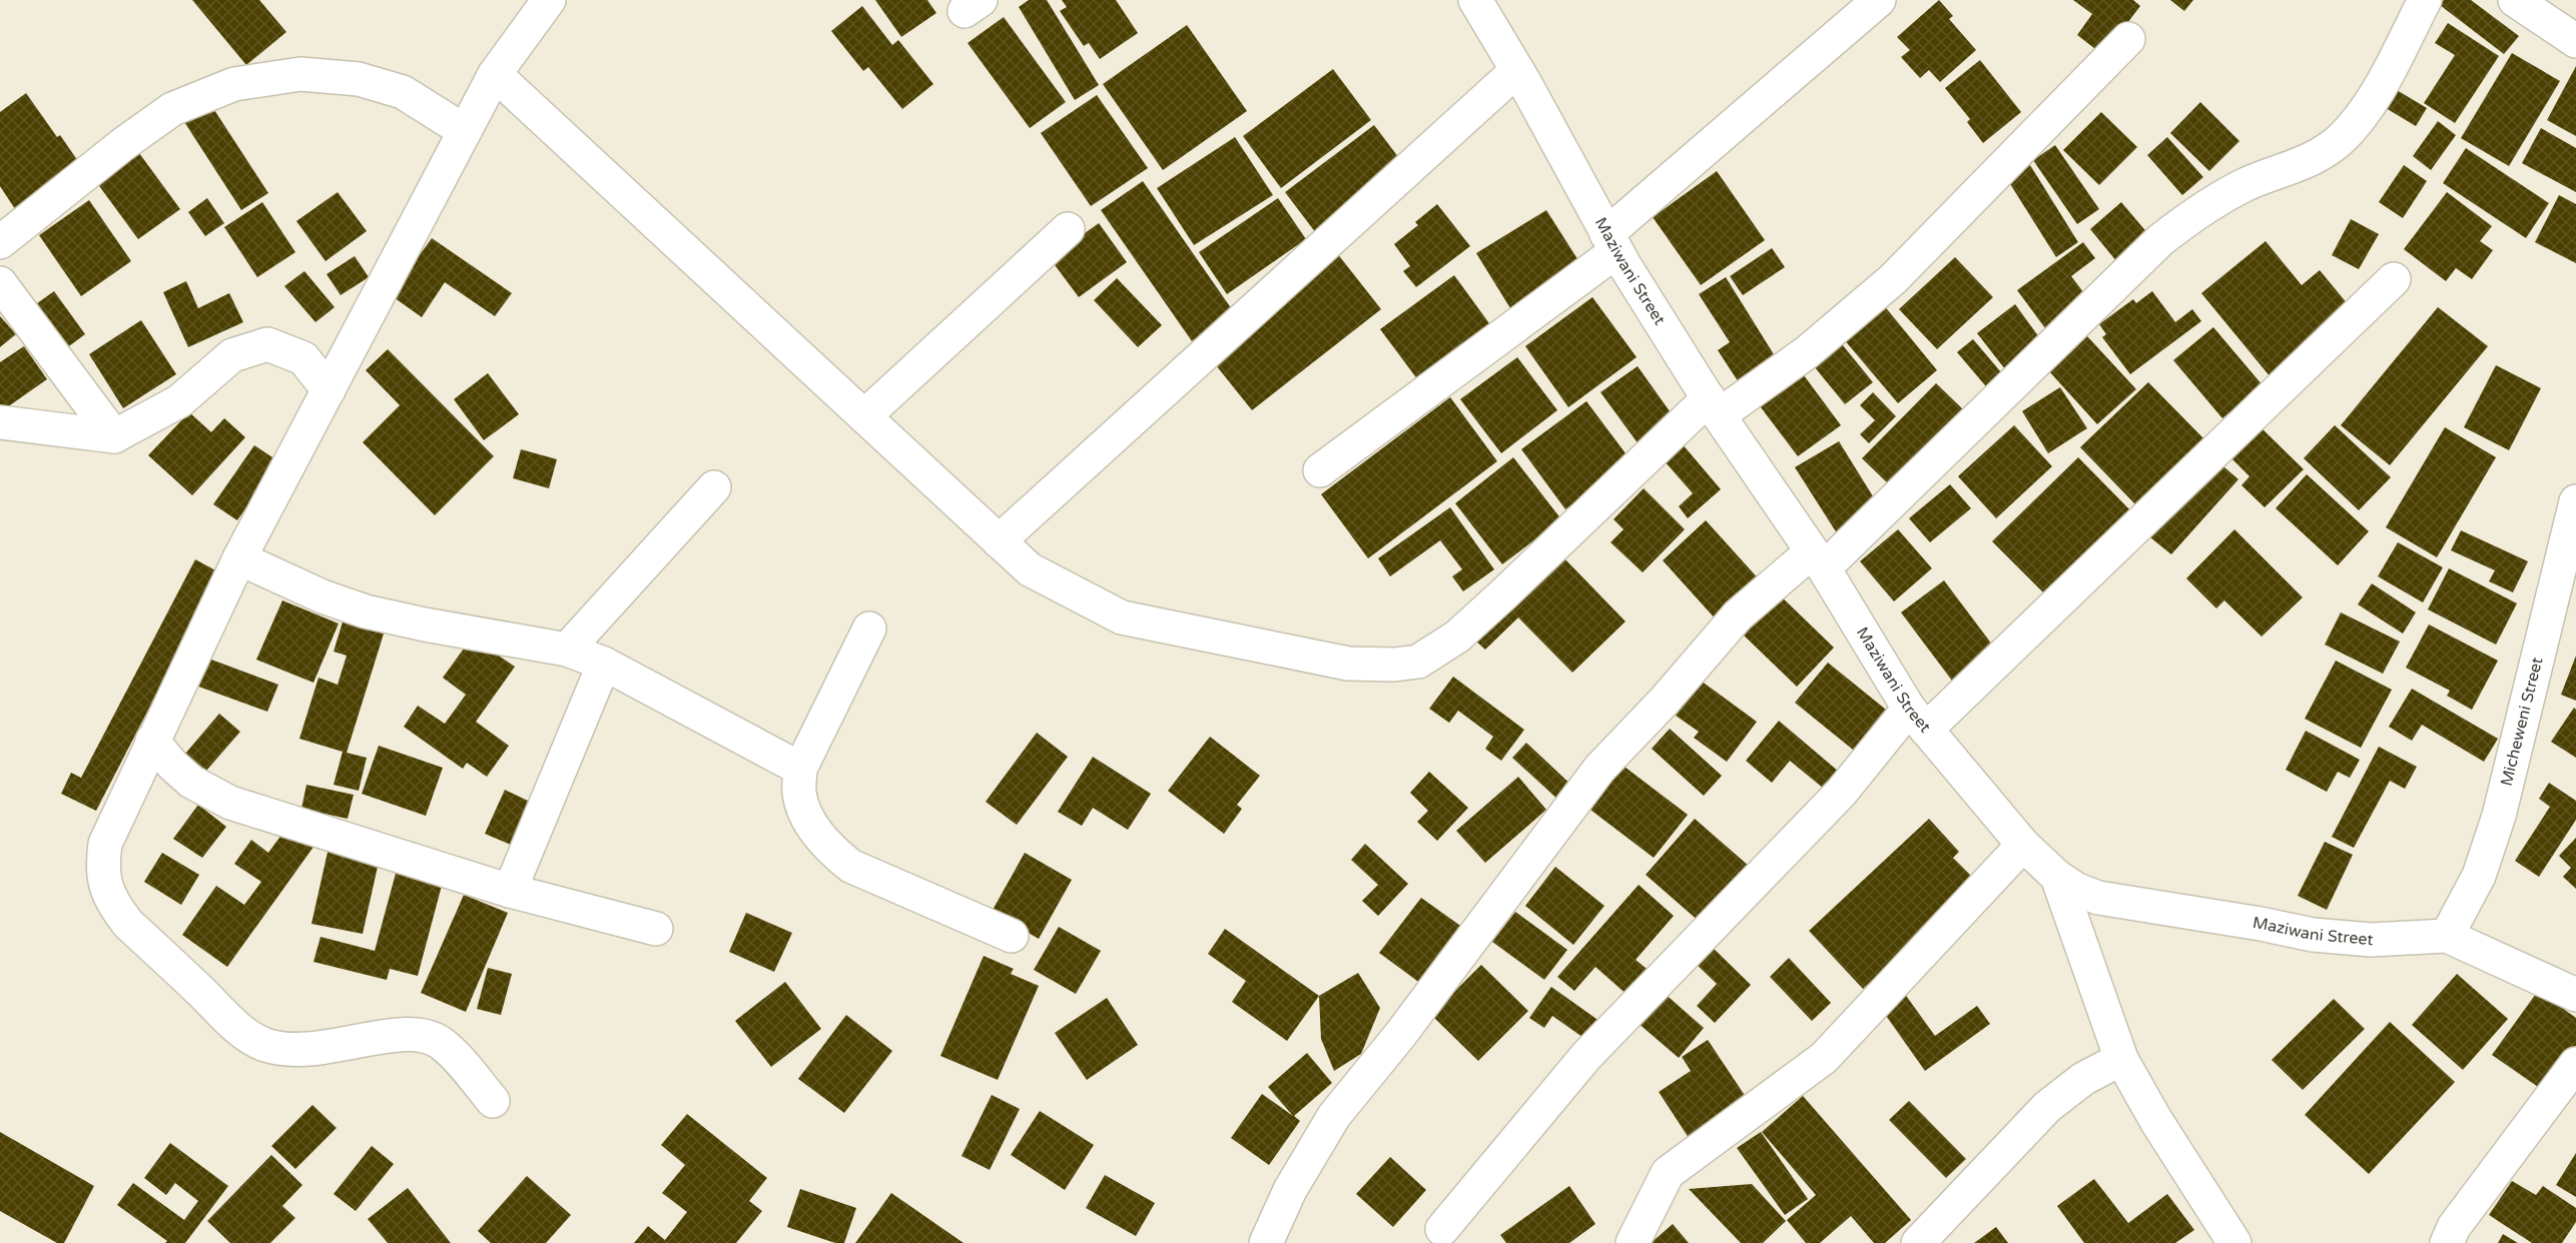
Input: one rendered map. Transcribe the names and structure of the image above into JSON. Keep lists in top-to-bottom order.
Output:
{
  "streets": {
    "street": ["Maziwani Street", "Micheweni Street"]
  },
  "crossings": [
    ["Maziwani Street", "Micheweni Street"]
  ]
}
